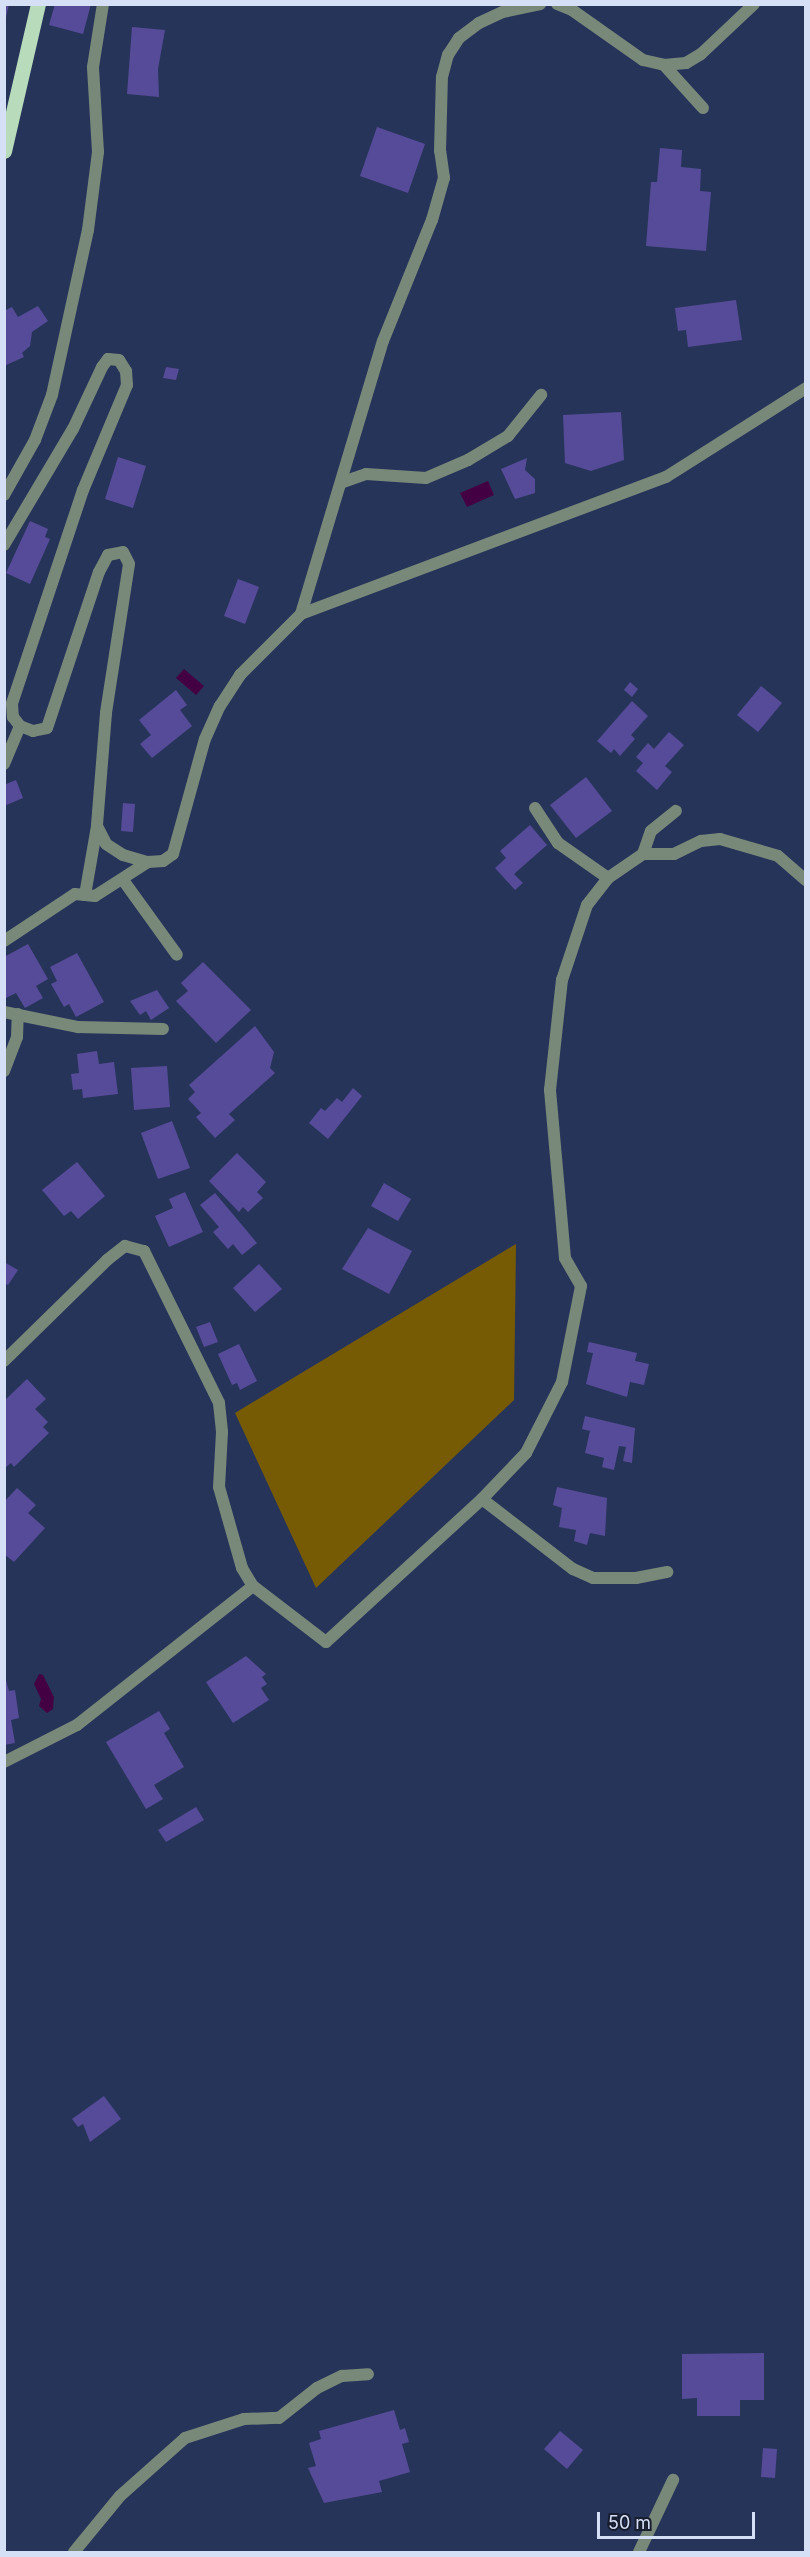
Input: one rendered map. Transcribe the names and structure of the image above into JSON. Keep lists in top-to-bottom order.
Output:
{
  "scale_bar": "50 m"
}
